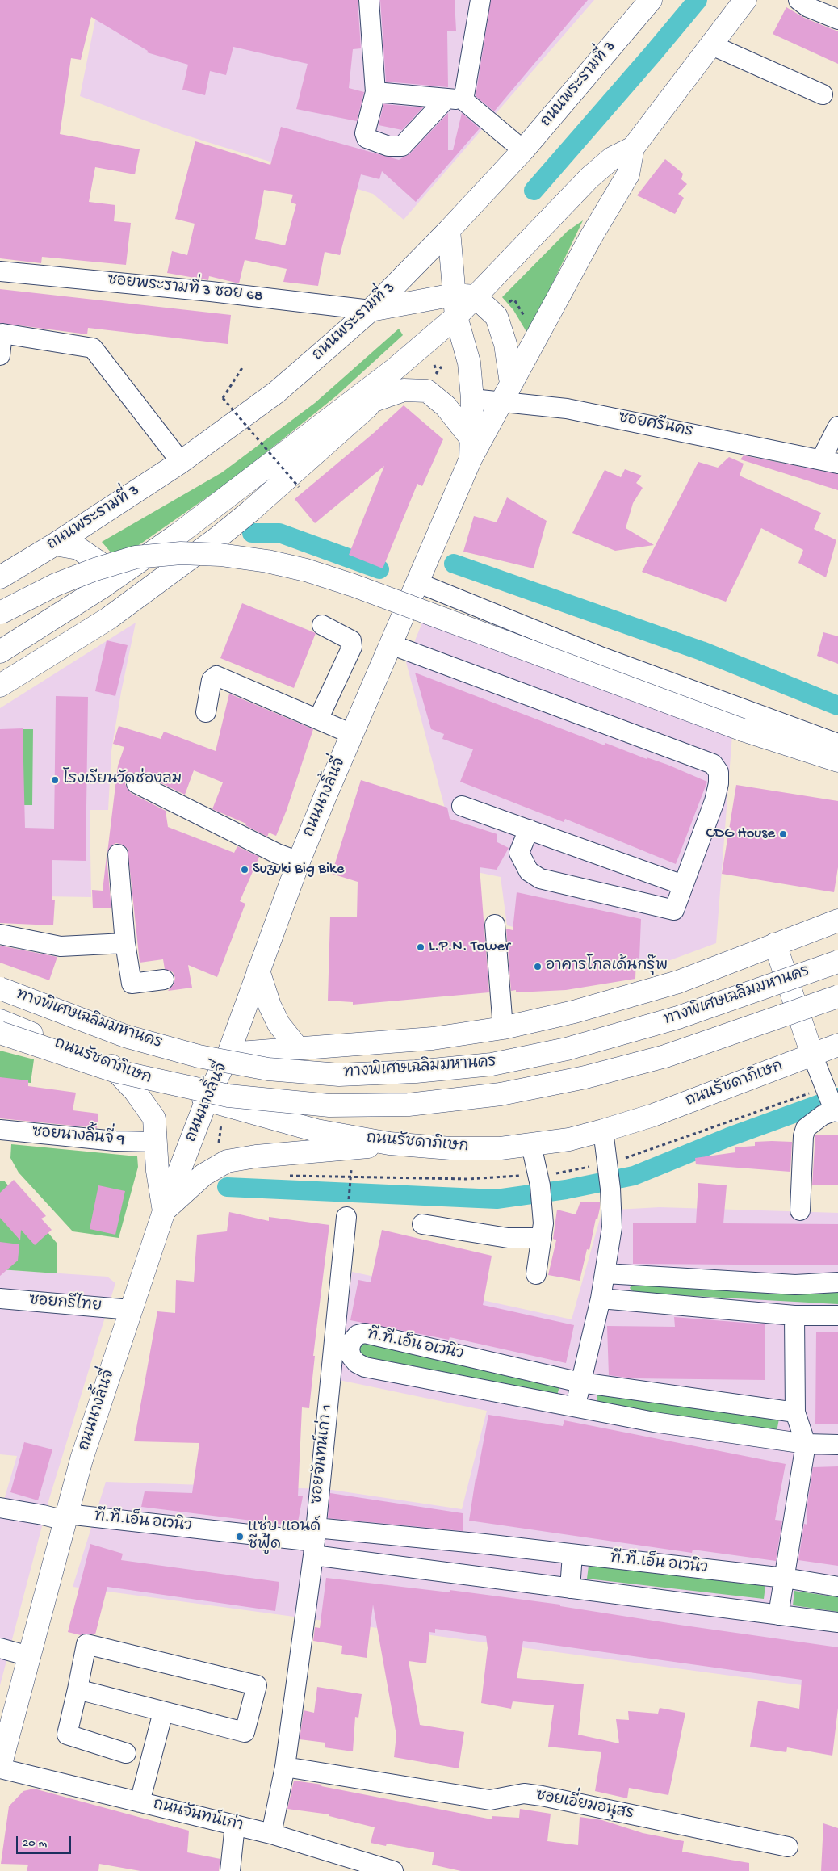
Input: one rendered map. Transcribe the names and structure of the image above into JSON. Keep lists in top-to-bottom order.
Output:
{
  "streets": {
    "main road": [
      "ถนนพระรามที่ 3",
      "ถนนนางลิ้นจี่",
      "ทางพิเศษเฉลิมมหานคร",
      "ถนนรัชดาภิเษก"
    ],
    "street": [
      "ซอยพระรามที่ 3 ซอย 68",
      "ซอยศรีนคร",
      "ซอยนางลิ้นจี่ 9",
      "ซอยกรีไทย",
      "ที.ที.เอ็น อเวนิว",
      "ซอยจันทน์เก่า 1",
      "ซอยเอี่ยมอนุสร",
      "ถนนจันทน์เก่า"
    ]
  },
  "crossings": [
    ["ถนนพระรามที่ 3", "ซอยพระรามที่ 3 ซอย 68"],
    ["ถนนพระรามที่ 3", "ถนนนางลิ้นจี่"],
    ["ซอยศรีนคร", "ถนนนางลิ้นจี่"],
    ["ถนนนางลิ้นจี่", "ถนนรัชดาภิเษก"],
    ["ถนนนางลิ้นจี่", "ซอยกรีไทย"],
    ["ถนนนางลิ้นจี่", "ที.ที.เอ็น อเวนิว"],
    ["ถนนนางลิ้นจี่", "ถนนจันทน์เก่า"],
    ["ที.ที.เอ็น อเวนิว", "ซอยจันทน์เก่า 1"],
    ["ซอยจันทน์เก่า 1", "ซอยเอี่ยมอนุสร"],
    ["ซอยจันทน์เก่า 1", "ถนนจันทน์เก่า"]
  ],
  "places": [
    "โรงเรียนวัดช่องลม",
    "CDG House",
    "Suzuki Big Bike",
    "L.P.N. Tower",
    "อาคารโกลเด้นกรุ๊พ",
    "แซ่บ แอนด์ ซีฟู้ด"
  ],
  "scale_bar": "20 m"
}
